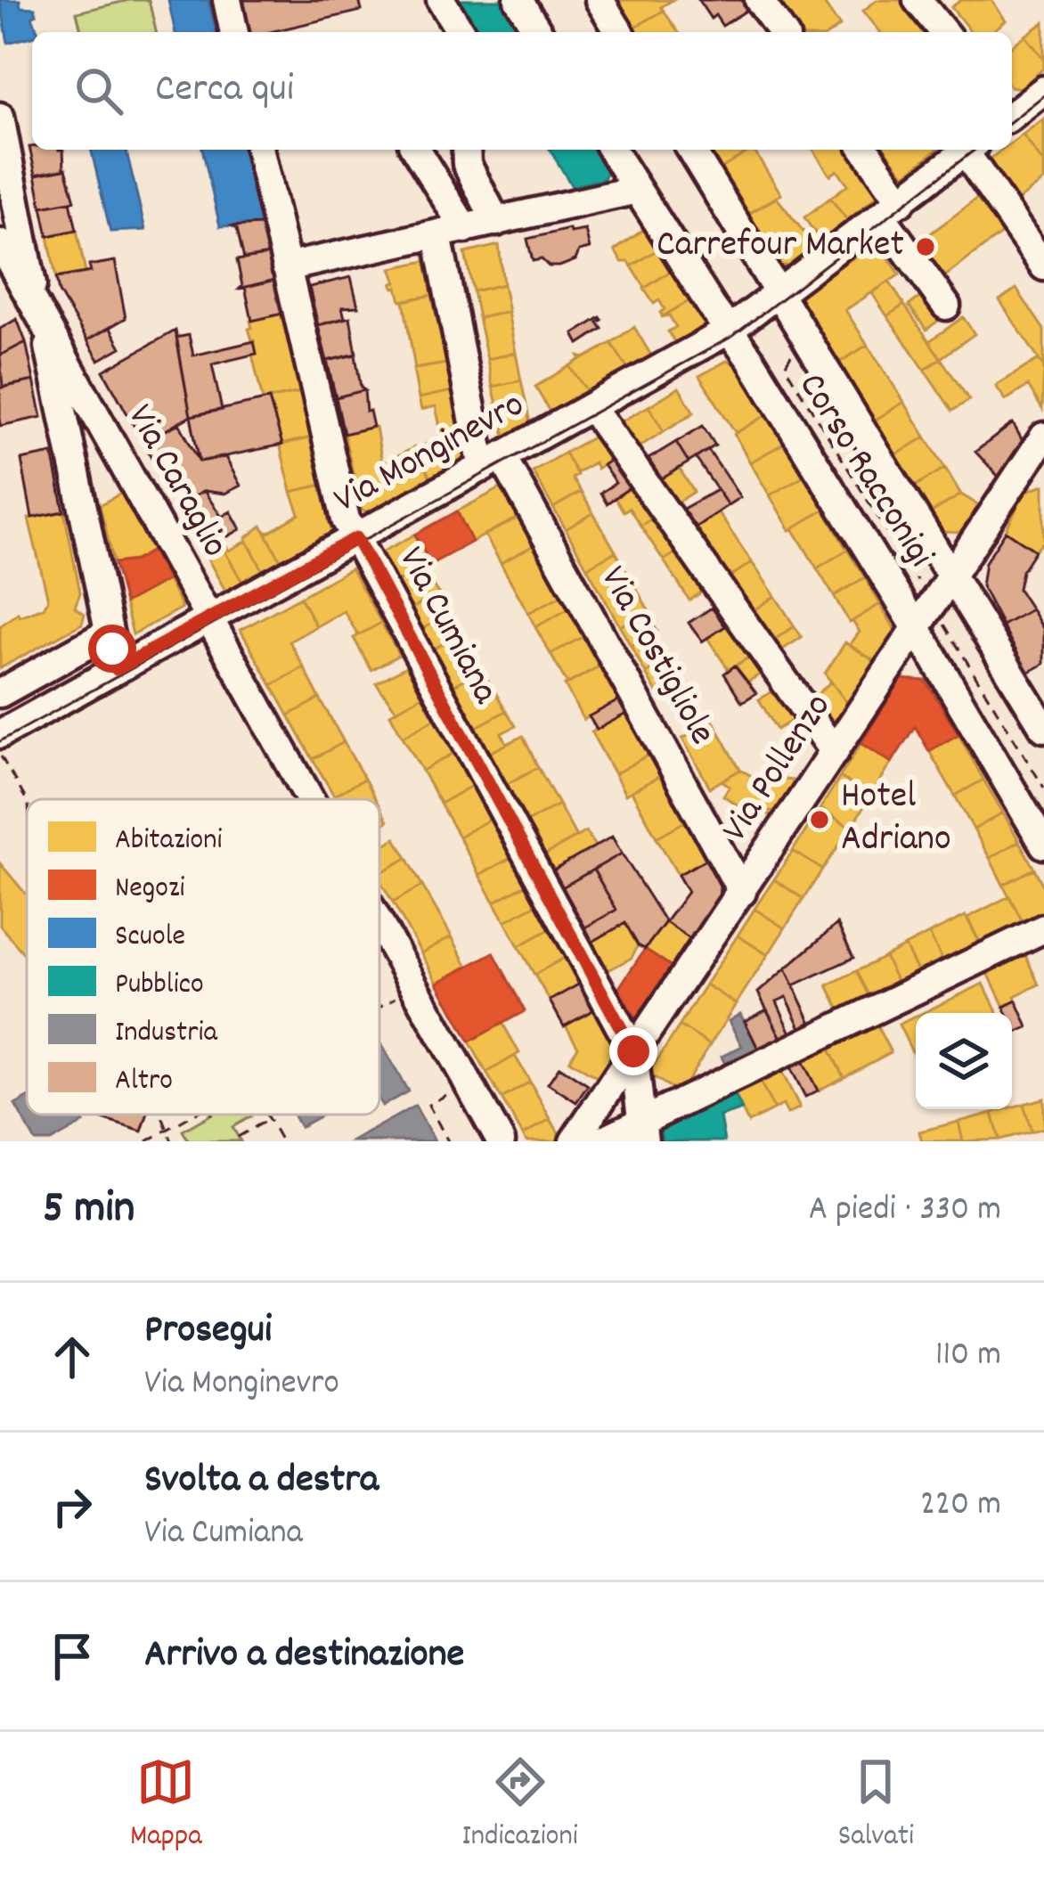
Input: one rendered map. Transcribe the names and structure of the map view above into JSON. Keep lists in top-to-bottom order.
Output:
{
  "streets": {
    "street": [
      "Via Monginevro",
      "Corso Racconigi",
      "Via Caraglio",
      "Via Cumiana",
      "Via Costigliole",
      "Via Pollenzo"
    ]
  },
  "crossings": [
    ["Via Monginevro", "Corso Racconigi"],
    ["Via Monginevro", "Via Caraglio"],
    ["Via Monginevro", "Via Cumiana"],
    ["Via Monginevro", "Via Costigliole"],
    ["Corso Racconigi", "Via Pollenzo"],
    ["Via Cumiana", "Via Pollenzo"],
    ["Via Costigliole", "Via Pollenzo"]
  ],
  "places": ["Carrefour Market", "Hotel Adriano"],
  "legend": [
    "Abitazioni",
    "Negozi",
    "Scuole",
    "Pubblico",
    "Industria",
    "Altro"
  ],
  "page": {
    "search": "Cerca qui",
    "heading": ["5 min", "A piedi · 330 m"],
    "list": [
      ["Prosegui", "Via Monginevro", "110 m"],
      ["Svolta a destra", "Via Cumiana", "220 m"],
      "Arrivo a destinazione"
    ],
    "nav": ["Mappa", "Indicazioni", "Salvati"]
  }
}
